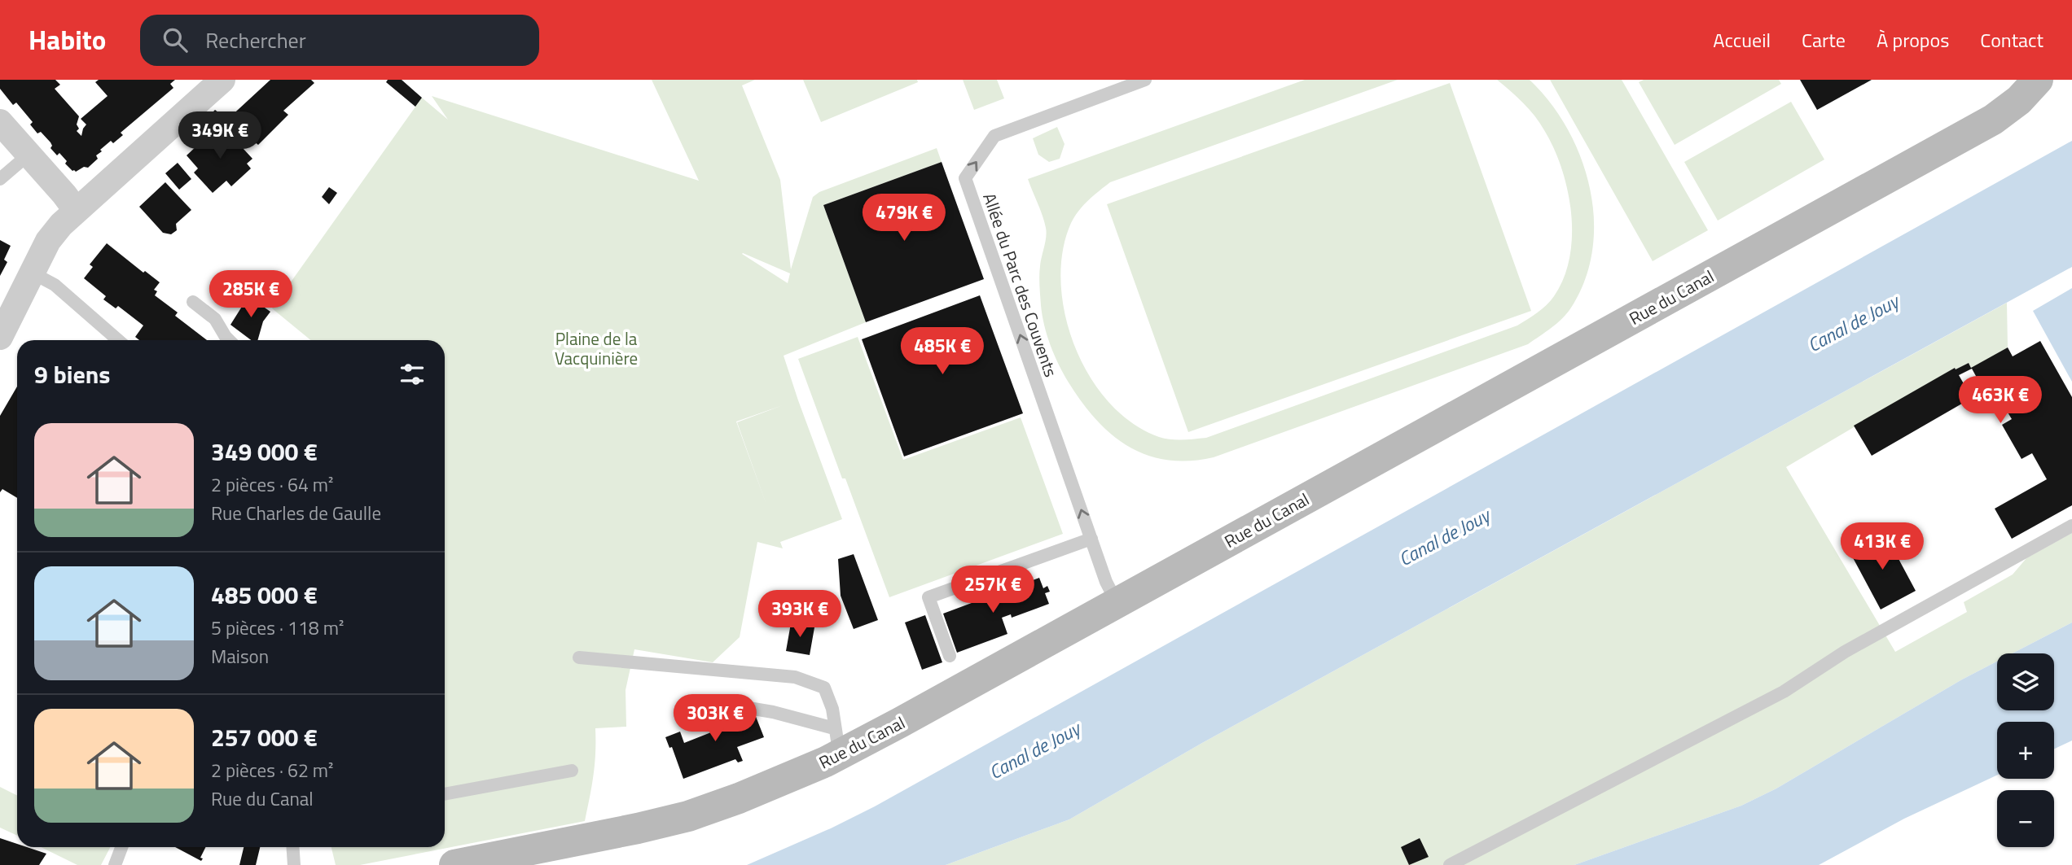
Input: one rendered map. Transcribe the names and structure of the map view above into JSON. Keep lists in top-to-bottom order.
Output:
{
  "streets": {
    "street": ["Rue du Canal"],
    "lane": ["Allée du Parc des Couvents"]
  },
  "crossings": [
    ["Allée du Parc des Couvents", "Rue du Canal"]
  ],
  "water": ["Canal de Jouy"],
  "parks": ["Plaine de la Vacquinière"],
  "page": {
    "header": "Habito",
    "search": "Rechercher",
    "nav": [
      "Accueil",
      "Carte",
      "À propos",
      "Contact"
    ],
    "price": [
      "349K €",
      "479K €",
      "285K €",
      "485K €",
      "463K €",
      "413K €",
      "257K €",
      "393K €",
      "303K €"
    ],
    "heading": "9 biens",
    "list": [
      {
        "name": "349 000 €",
        "note": "2 pièces · 64 m² · Rue Charles de Gaulle"
      },
      {
        "name": "485 000 €",
        "note": "5 pièces · 118 m² · Maison"
      },
      {
        "name": "257 000 €",
        "note": "2 pièces · 62 m² · Rue du Canal"
      }
    ],
    "map_buttons": ["+", "−"]
  }
}
